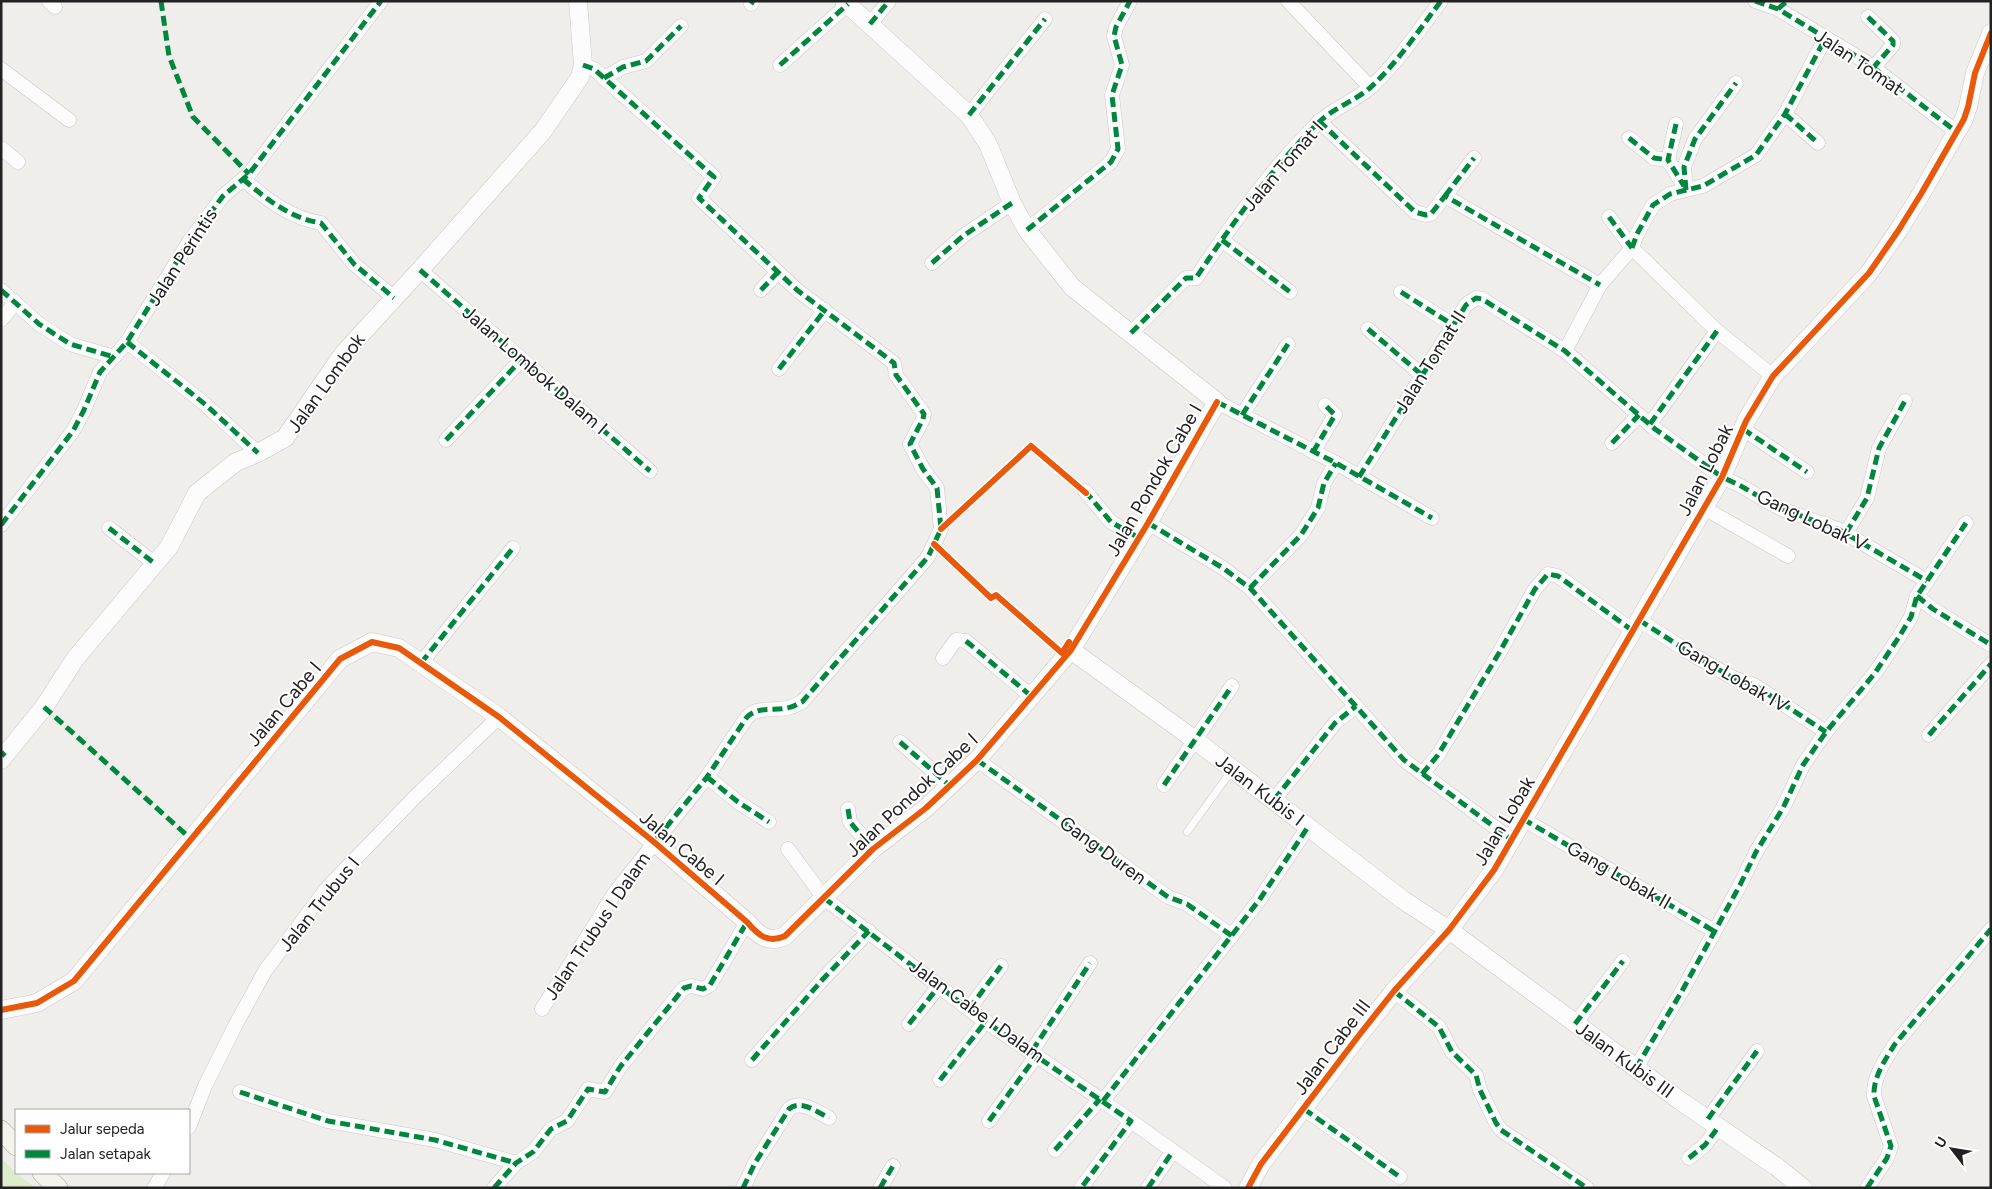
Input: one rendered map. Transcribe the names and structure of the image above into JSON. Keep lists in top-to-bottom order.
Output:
{
  "streets": {
    "street": [
      "Jalan Tomat",
      "Jalan Tomat I",
      "Jalan Perintis",
      "Jalan Tomat II",
      "Jalan Lombok Dalam I",
      "Jalan Lombok",
      "Jalan Lobak",
      "Jalan Pondok Cabe I",
      "Gang Lobak V",
      "Gang Lobak IV",
      "Jalan Cabe I",
      "Jalan Kubis I",
      "Gang Duren",
      "Gang Lobak II",
      "Jalan Trubus I",
      "Jalan Trubus I Dalam",
      "Jalan Cabe I Dalam",
      "Jalan Cabe III",
      "Jalan Kubis III"
    ]
  },
  "crossings": [
    ["Jalan Tomat", "Jalan Lobak"],
    ["Jalan Tomat II", "Jalan Lobak"],
    ["Jalan Tomat II", "Gang Lobak V"],
    ["Jalan Lombok Dalam I", "Jalan Lombok"],
    ["Jalan Lobak", "Gang Lobak V"],
    ["Jalan Lobak", "Gang Lobak IV"],
    ["Jalan Lobak", "Jalan Kubis I"],
    ["Jalan Lobak", "Gang Lobak II"],
    ["Jalan Lobak", "Jalan Cabe III"],
    ["Jalan Lobak", "Jalan Kubis III"],
    ["Jalan Pondok Cabe I", "Jalan Cabe I"],
    ["Jalan Pondok Cabe I", "Jalan Kubis I"],
    ["Jalan Pondok Cabe I", "Gang Duren"],
    ["Jalan Pondok Cabe I", "Jalan Cabe I Dalam"],
    ["Jalan Cabe I", "Jalan Trubus I"],
    ["Jalan Cabe I", "Jalan Trubus I Dalam"],
    ["Jalan Kubis I", "Jalan Cabe III"],
    ["Jalan Kubis I", "Jalan Kubis III"],
    ["Jalan Cabe III", "Jalan Kubis III"]
  ],
  "legend": ["Jalur sepeda", "Jalan setapak"],
  "north": "top left"
}
